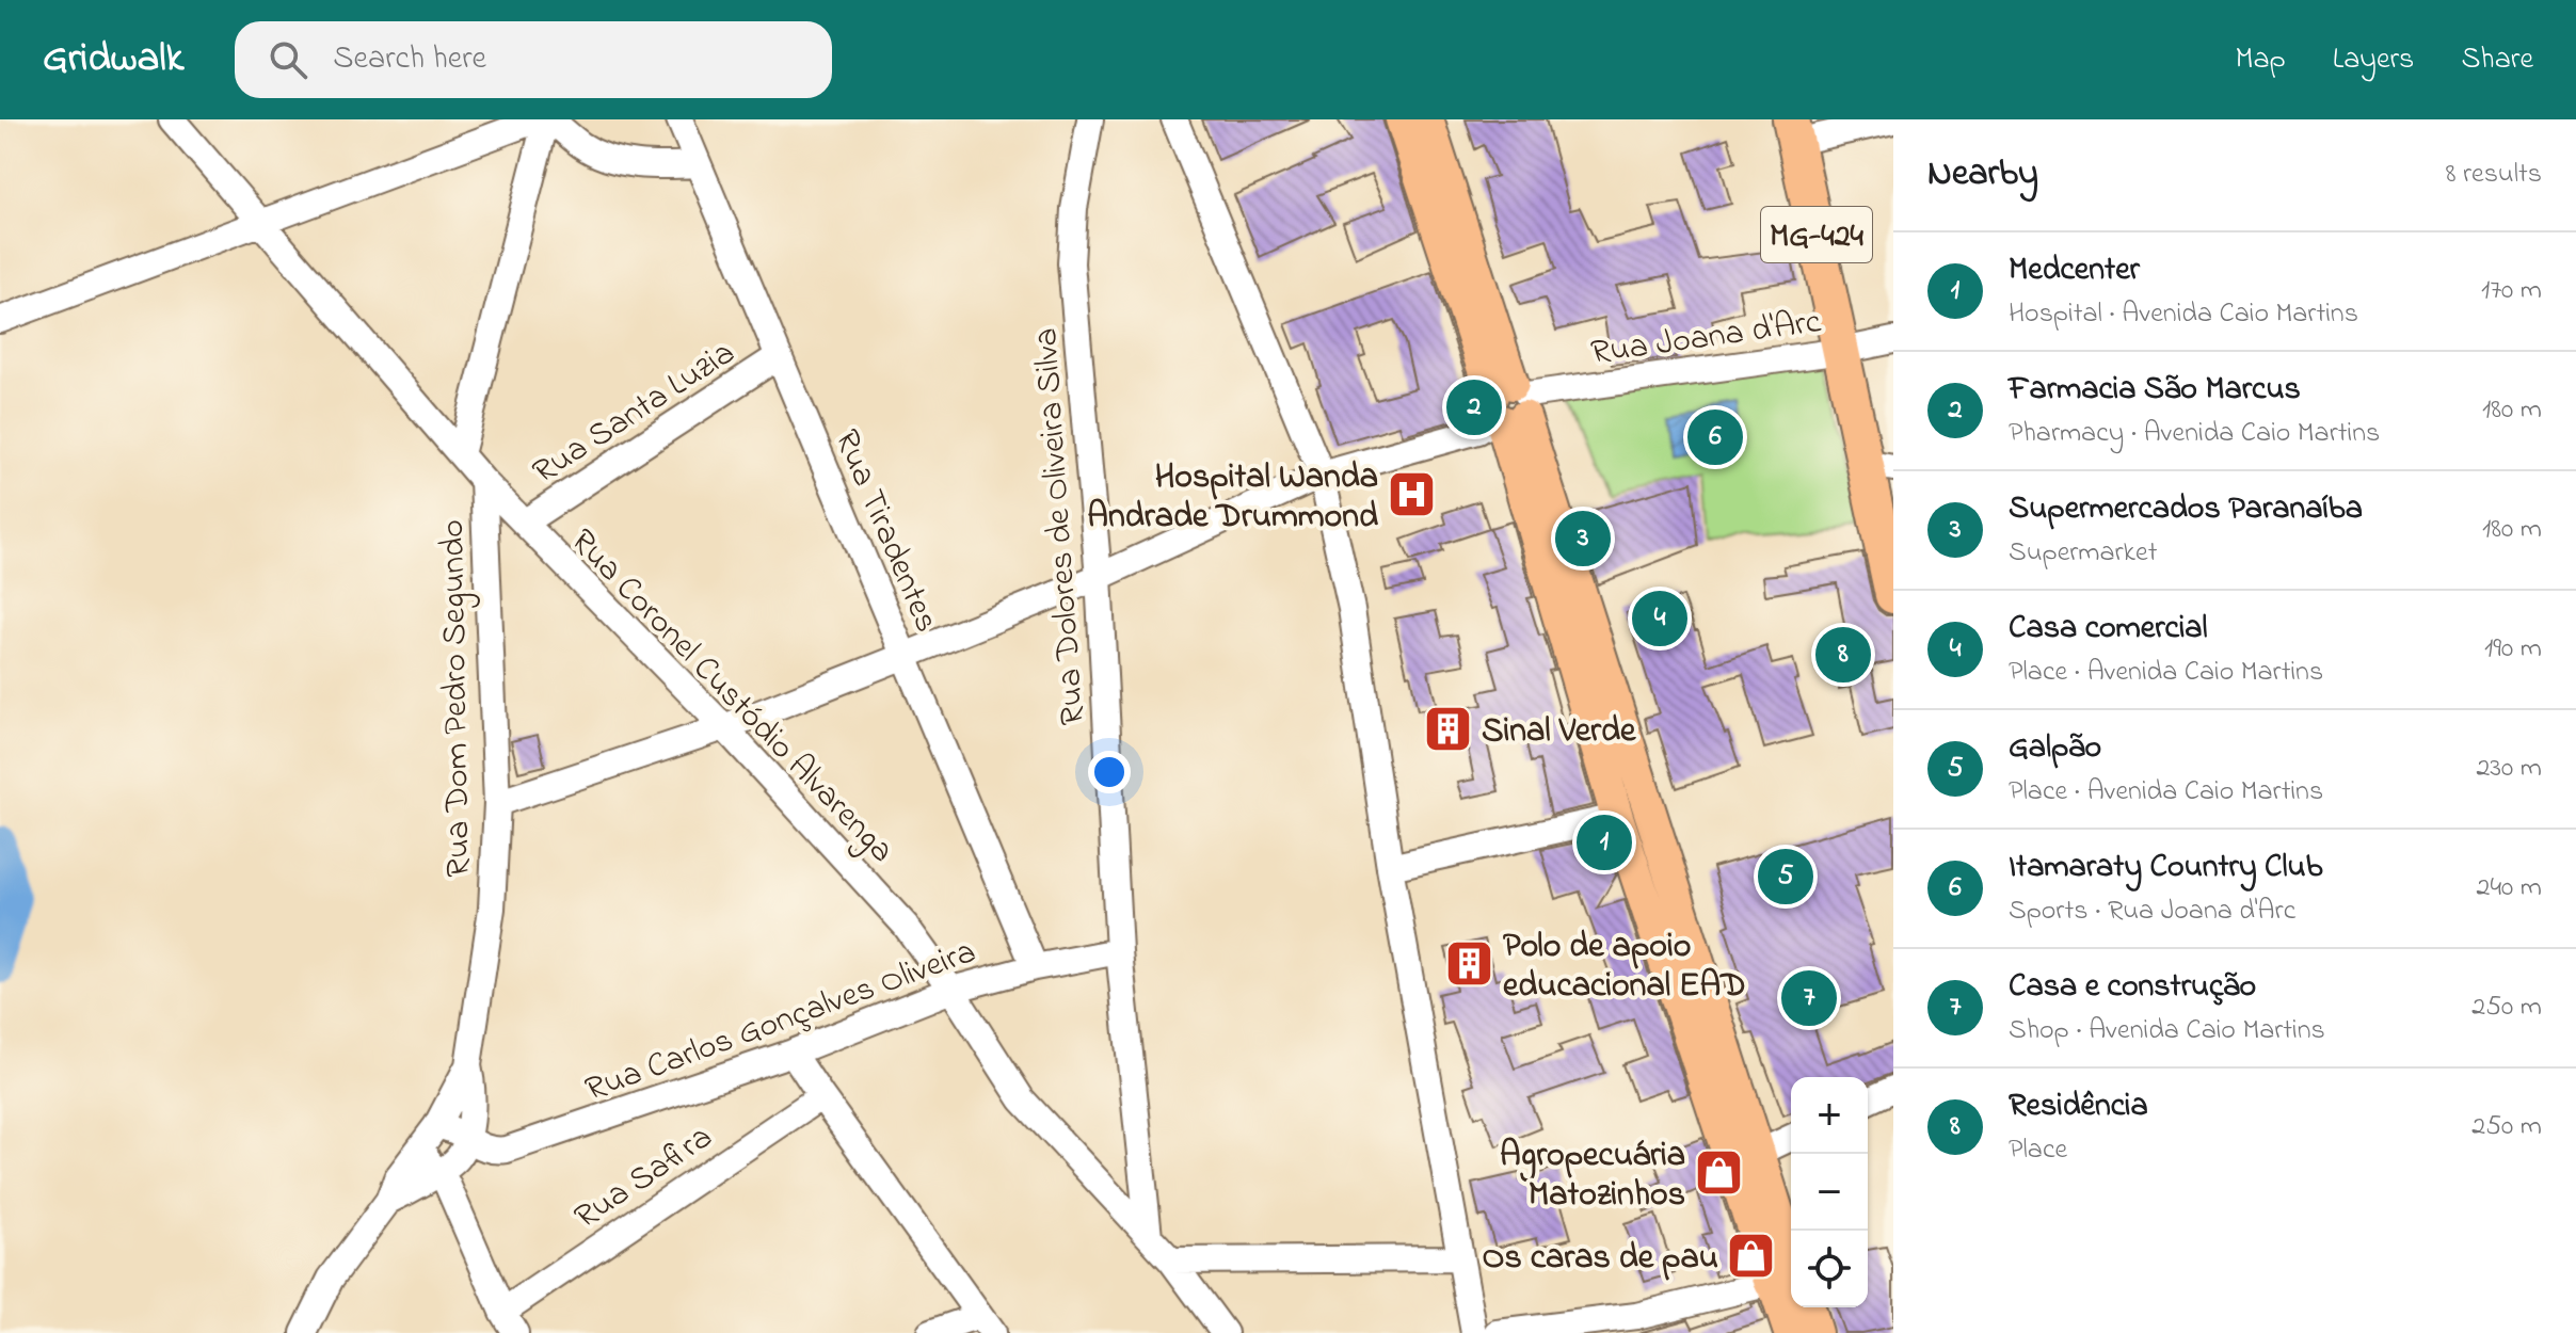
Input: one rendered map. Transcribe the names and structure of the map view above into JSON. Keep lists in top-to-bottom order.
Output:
{
  "streets": {
    "highway": ["MG-424"],
    "street": [
      "Rua Joana d'Arc",
      "Rua Santa Luzia",
      "Rua Dolores de Oliveira Silva",
      "Rua Tiradentes",
      "Rua Coronel Custódio Alvarenga",
      "Rua Dom Pedro Segundo",
      "Rua Carlos Gonçalves Oliveira",
      "Rua Safira"
    ]
  },
  "crossings": [
    ["MG-424", "Rua Joana d'Arc"],
    ["Rua Joana d'Arc", "Rua Dolores de Oliveira Silva"],
    ["Rua Joana d'Arc", "Rua Tiradentes"],
    ["Rua Joana d'Arc", "Rua Coronel Custódio Alvarenga"],
    ["Rua Joana d'Arc", "Rua Dom Pedro Segundo"],
    ["Rua Santa Luzia", "Rua Tiradentes"],
    ["Rua Santa Luzia", "Rua Coronel Custódio Alvarenga"],
    ["Rua Dolores de Oliveira Silva", "Rua Coronel Custódio Alvarenga"],
    ["Rua Dolores de Oliveira Silva", "Rua Carlos Gonçalves Oliveira"],
    ["Rua Tiradentes", "Rua Carlos Gonçalves Oliveira"],
    ["Rua Coronel Custódio Alvarenga", "Rua Dom Pedro Segundo"],
    ["Rua Coronel Custódio Alvarenga", "Rua Carlos Gonçalves Oliveira"],
    ["Rua Dom Pedro Segundo", "Rua Carlos Gonçalves Oliveira"]
  ],
  "places": {
    "hospital": ["Hospital Wanda Andrade Drummond"],
    "building": ["Sinal Verde", "Polo de apoio educacional EAD"],
    "shop": ["Agropecuária Matozinhos", "Os caras de pau"]
  },
  "page": {
    "header": "Gridwalk",
    "search": "Search here",
    "nav": ["Map", "Layers", "Share"],
    "heading": ["Nearby", "8 results"],
    "list": [
      {
        "mark": "1",
        "name": "Medcenter",
        "note": "Hospital · Avenida Caio Martins",
        "value": "170 m"
      },
      {
        "mark": "2",
        "name": "Farmacia São Marcus",
        "note": "Pharmacy · Avenida Caio Martins",
        "value": "180 m"
      },
      {
        "mark": "3",
        "name": "Supermercados Paranaíba",
        "note": "Supermarket",
        "value": "180 m"
      },
      {
        "mark": "4",
        "name": "Casa comercial",
        "note": "Place · Avenida Caio Martins",
        "value": "190 m"
      },
      {
        "mark": "5",
        "name": "Galpão",
        "note": "Place · Avenida Caio Martins",
        "value": "230 m"
      },
      {
        "mark": "6",
        "name": "Itamaraty Country Club",
        "note": "Sports · Rua Joana d'Arc",
        "value": "240 m"
      },
      {
        "mark": "7",
        "name": "Casa e construção",
        "note": "Shop · Avenida Caio Martins",
        "value": "250 m"
      },
      {
        "mark": "8",
        "name": "Residência",
        "note": "Place",
        "value": "250 m"
      }
    ],
    "pins": [
      "2",
      "6",
      "3",
      "4",
      "8",
      "1",
      "5",
      "7"
    ],
    "map_buttons": ["+", "−"]
  }
}
